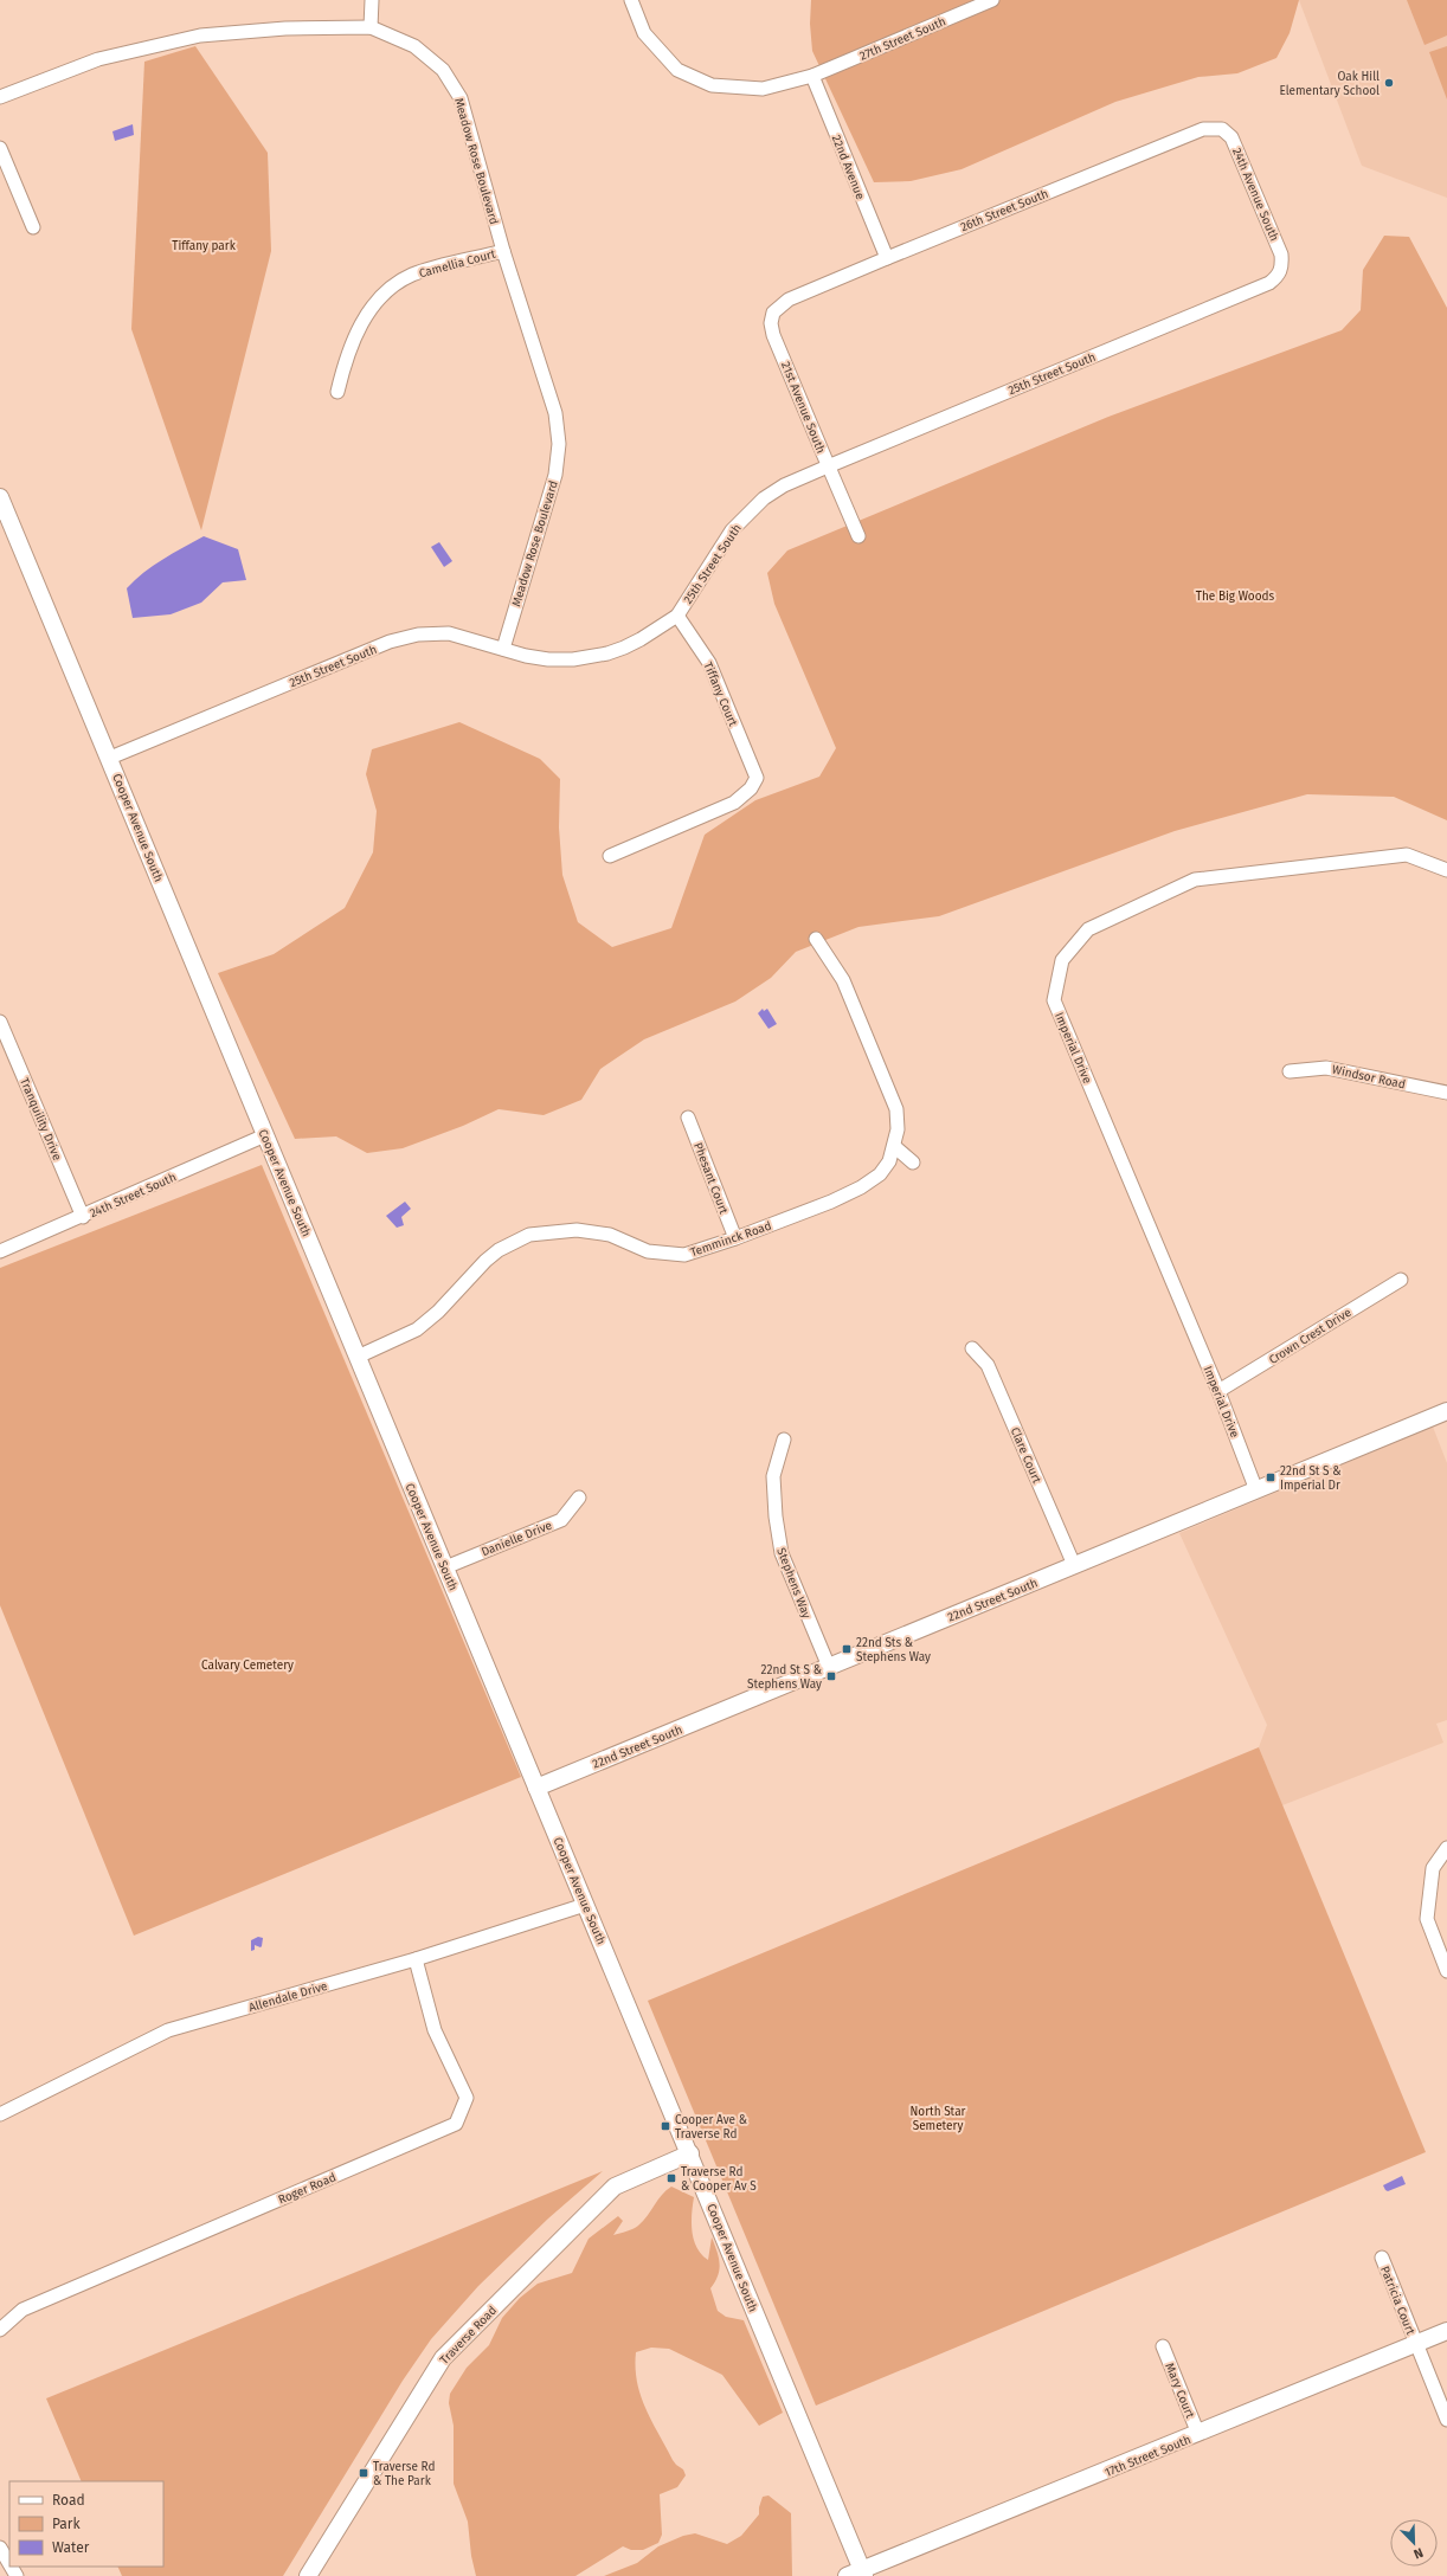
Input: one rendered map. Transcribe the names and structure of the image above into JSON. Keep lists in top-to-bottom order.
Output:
{
  "streets": {
    "street": [
      "27th Street South",
      "Meadow Rose Boulevard",
      "22nd Avenue",
      "24th Avenue South",
      "26th Street South",
      "Camellia Court",
      "25th Street South",
      "21st Avenue South",
      "Tiffany Court",
      "Cooper Avenue South",
      "Imperial Drive",
      "Windsor Road",
      "Tranquility Drive",
      "Phesant Court",
      "24th Street South",
      "Temminck Road",
      "Crown Crest Drive",
      "Clare Court",
      "Danielle Drive",
      "Stephens Way",
      "22nd Street South",
      "Allendale Drive",
      "Roger Road",
      "Patricia Court",
      "Traverse Road",
      "Mary Court",
      "17th Street South"
    ]
  },
  "crossings": [
    ["27th Street South", "22nd Avenue"],
    ["Meadow Rose Boulevard", "Camellia Court"],
    ["Meadow Rose Boulevard", "25th Street South"],
    ["22nd Avenue", "26th Street South"],
    ["24th Avenue South", "26th Street South"],
    ["24th Avenue South", "25th Street South"],
    ["26th Street South", "21st Avenue South"],
    ["25th Street South", "21st Avenue South"],
    ["25th Street South", "Tiffany Court"],
    ["25th Street South", "Cooper Avenue South"],
    ["Cooper Avenue South", "24th Street South"],
    ["Cooper Avenue South", "Temminck Road"],
    ["Cooper Avenue South", "Danielle Drive"],
    ["Cooper Avenue South", "22nd Street South"],
    ["Cooper Avenue South", "Allendale Drive"],
    ["Cooper Avenue South", "Traverse Road"],
    ["Cooper Avenue South", "17th Street South"],
    ["Imperial Drive", "Crown Crest Drive"],
    ["Imperial Drive", "22nd Street South"],
    ["Tranquility Drive", "24th Street South"],
    ["Phesant Court", "Temminck Road"],
    ["Clare Court", "22nd Street South"],
    ["Stephens Way", "22nd Street South"],
    ["Allendale Drive", "Roger Road"],
    ["Patricia Court", "17th Street South"],
    ["Mary Court", "17th Street South"]
  ],
  "parks": [
    "Tiffany park",
    "The Big Woods",
    "Calvary Cemetery",
    "North Star Semetery"
  ],
  "places": {
    "other": ["Oak Hill Elementary School"],
    "transit": [
      "22nd St S & Imperial Dr",
      "22nd Sts & Stephens Way",
      "22nd St S & Stephens Way",
      "Cooper Ave & Traverse Rd",
      "Traverse Rd & Cooper Av S",
      "Traverse Rd & The Park"
    ]
  },
  "legend": ["Road", "Park", "Water"],
  "north": "bottom right"
}
